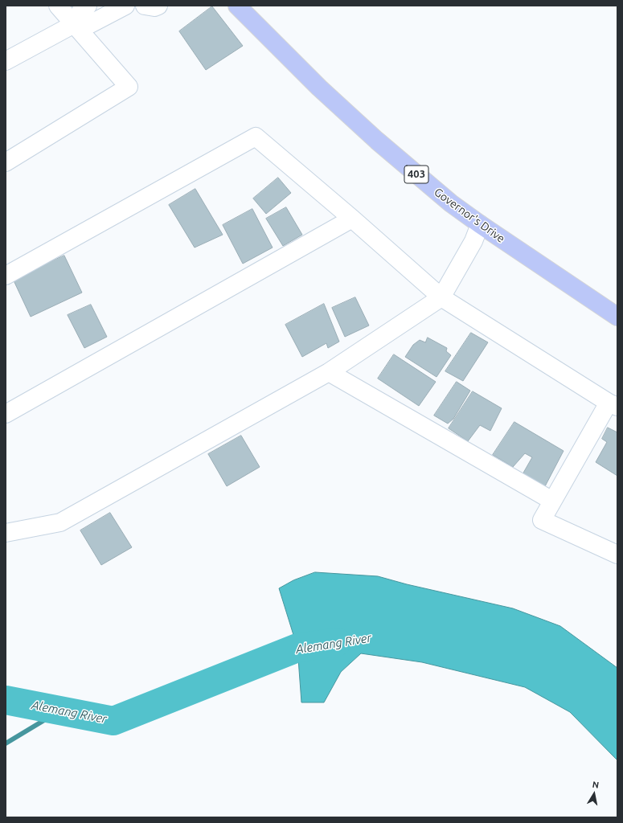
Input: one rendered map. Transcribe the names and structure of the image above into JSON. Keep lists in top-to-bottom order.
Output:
{
  "streets": {
    "main road": ["403", "Governor's Drive"]
  },
  "water": ["Alemang River"],
  "north": "top"
}
